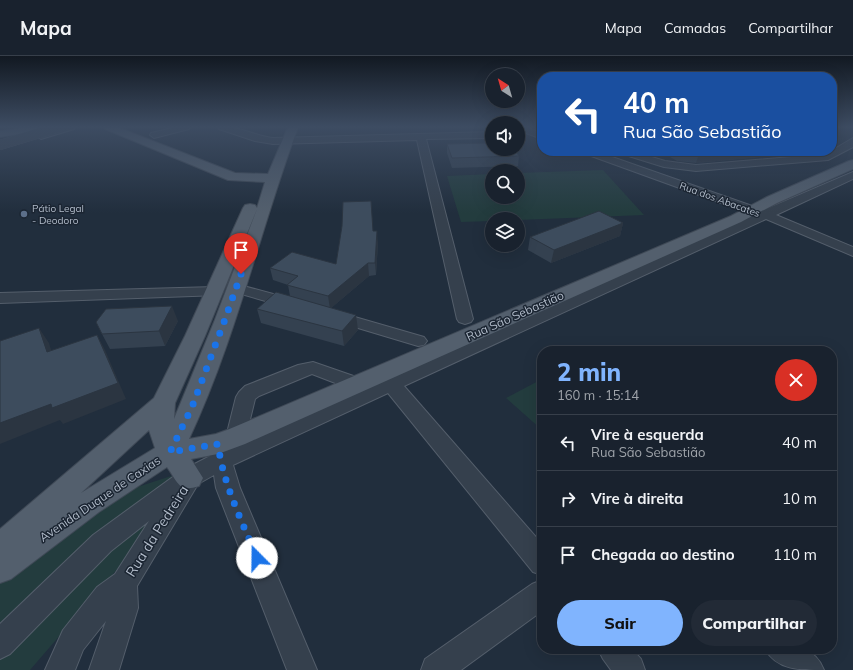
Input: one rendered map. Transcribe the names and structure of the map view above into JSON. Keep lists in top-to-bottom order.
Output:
{
  "streets": {
    "main road": ["Rua São Sebastião", "Avenida Duque de Caxias"],
    "street": ["Rua dos Abacates", "Rua da Pedreira"]
  },
  "crossings": [
    ["Rua dos Abacates", "Rua São Sebastião"],
    ["Rua São Sebastião", "Avenida Duque de Caxias"],
    ["Rua São Sebastião", "Rua da Pedreira"]
  ],
  "places": ["Pátio Legal - Deodoro"],
  "north": "top left",
  "page": {
    "header": "Mapa",
    "nav": ["Mapa", "Camadas", "Compartilhar"],
    "turn": ["40 m", "Rua São Sebastião"],
    "heading": ["2 min", "160 m · 15:14"],
    "list": [
      {
        "name": "Vire à esquerda",
        "note": "Rua São Sebastião",
        "value": "40 m"
      },
      {
        "name": "Vire à direita",
        "value": "10 m"
      },
      {
        "name": "Chegada ao destino",
        "value": "110 m"
      }
    ],
    "buttons": ["Sair", "Compartilhar"]
  }
}
